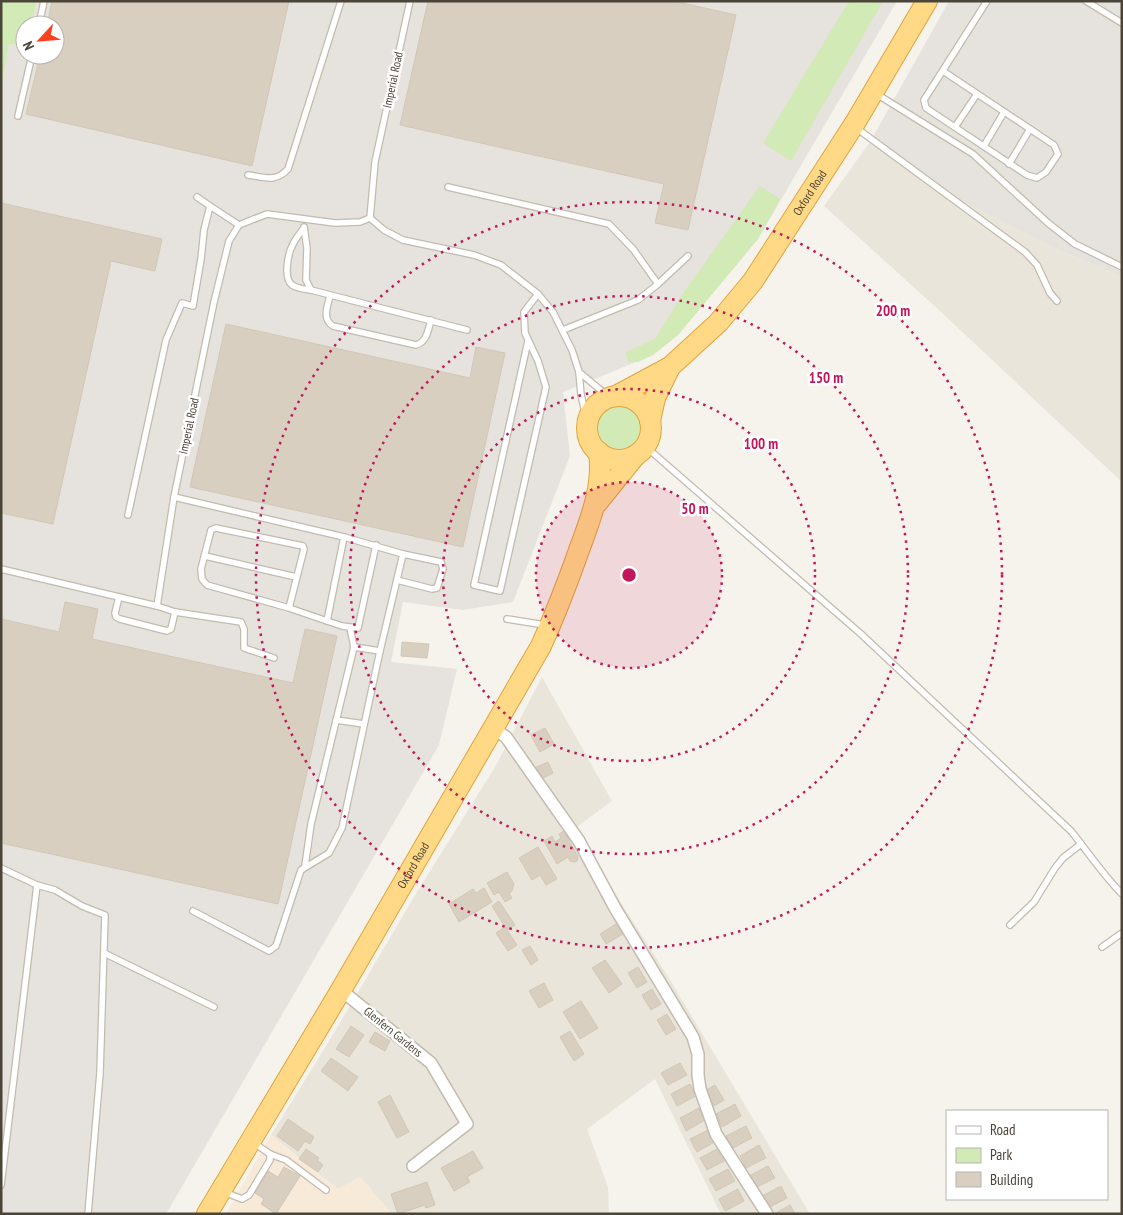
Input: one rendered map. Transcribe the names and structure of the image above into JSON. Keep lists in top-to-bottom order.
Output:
{
  "streets": {
    "highway": ["Oxford Road"],
    "street": ["Glenfern Gardens"],
    "lane": ["Imperial Road"]
  },
  "crossings": [
    ["Oxford Road", "Glenfern Gardens"]
  ],
  "legend": ["Road", "Park", "Building"],
  "north": "bottom left",
  "rings": [
    "200 m",
    "150 m",
    "100 m",
    "50 m"
  ]
}
